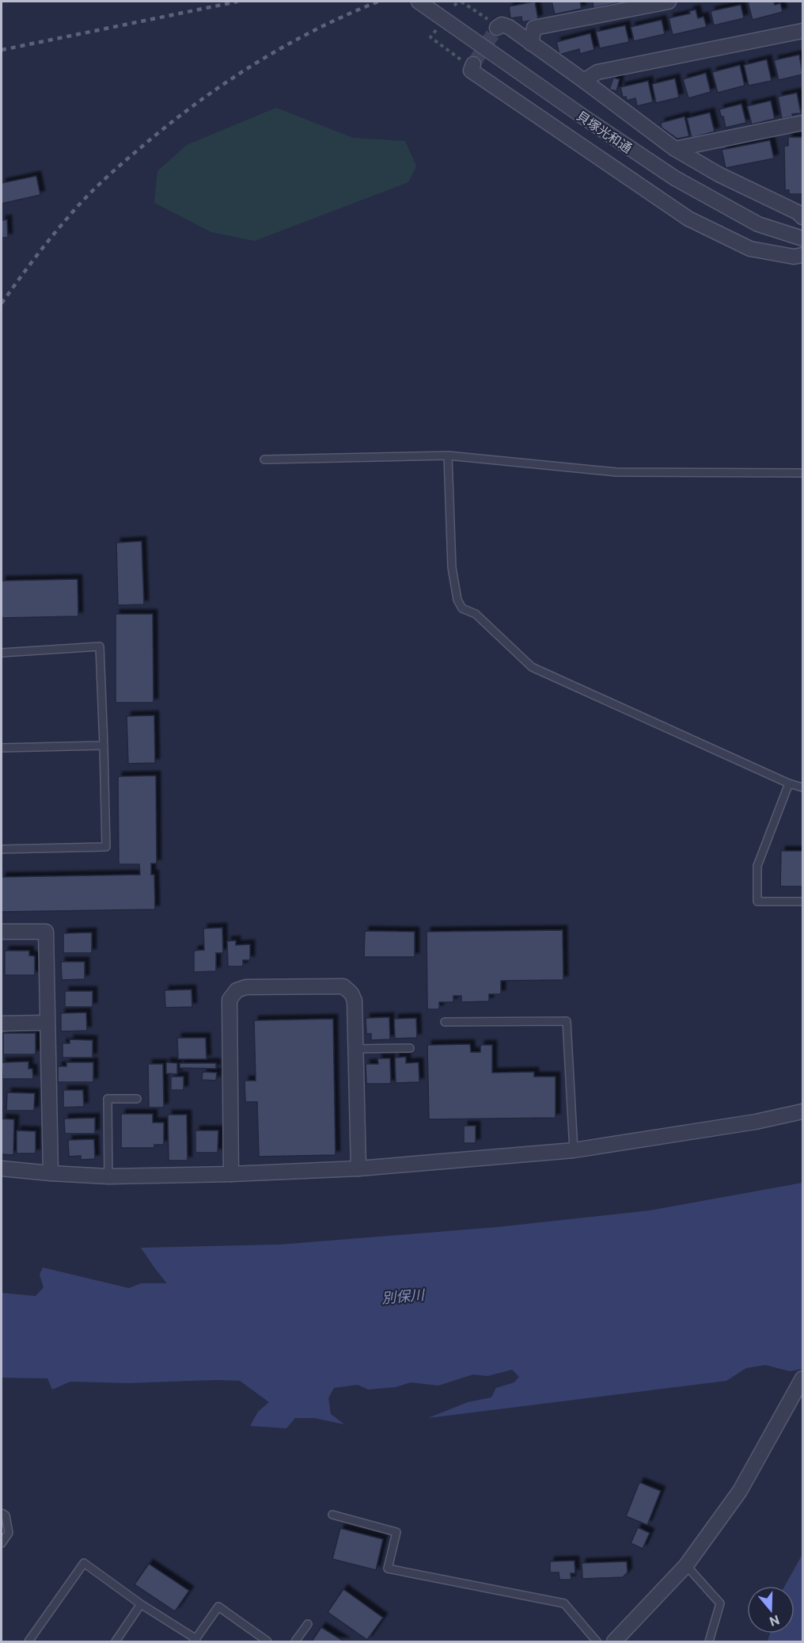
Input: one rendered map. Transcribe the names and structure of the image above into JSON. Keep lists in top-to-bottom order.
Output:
{
  "streets": {
    "street": ["貝塚光和通"]
  },
  "water": ["別保川"],
  "north": "bottom"
}
